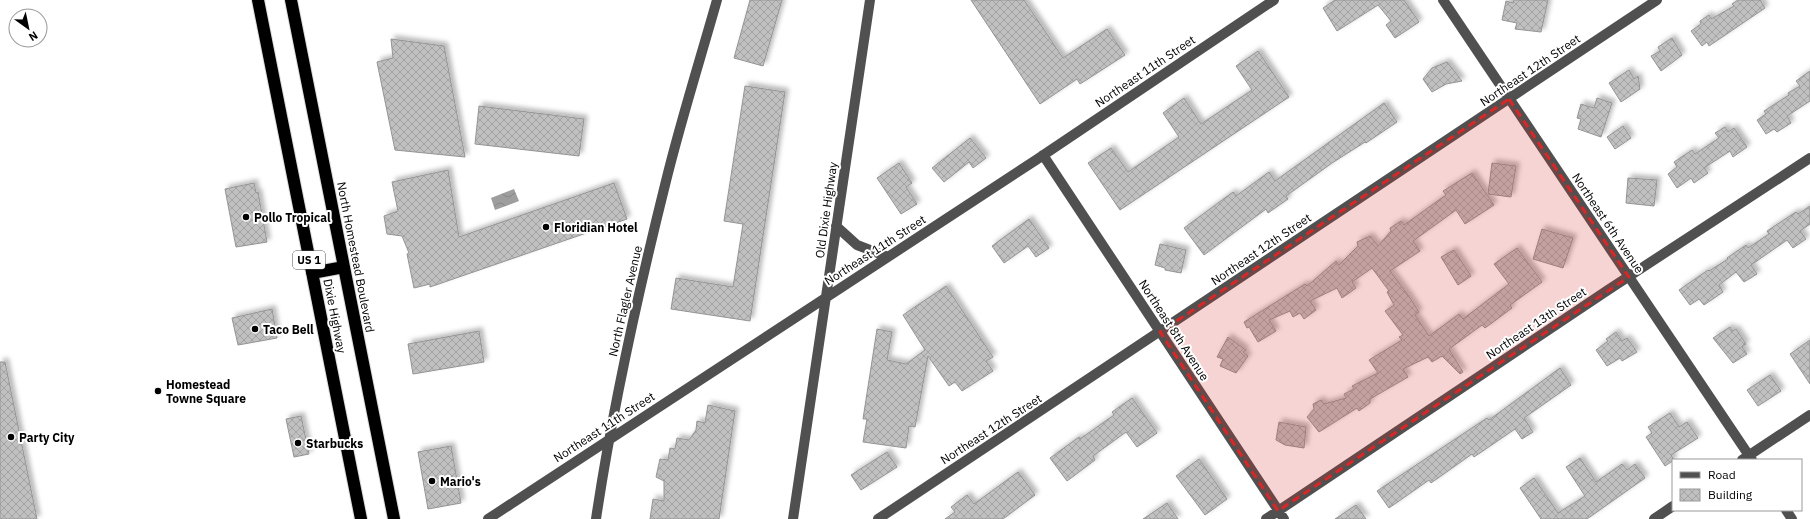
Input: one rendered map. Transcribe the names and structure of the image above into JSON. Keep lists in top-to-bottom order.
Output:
{
  "streets": {
    "highway": ["North Homestead Boulevard", "US 1", "Dixie Highway"],
    "street": [
      "Northeast 12th Street",
      "Northeast 11th Street",
      "Old Dixie Highway",
      "Northeast 6th Avenue",
      "North Flagler Avenue",
      "Northeast 13th Street",
      "Northeast 8th Avenue"
    ]
  },
  "crossings": [
    ["Northeast 12th Street", "Northeast 6th Avenue"],
    ["Northeast 12th Street", "Northeast 8th Avenue"],
    ["Northeast 11th Street", "Old Dixie Highway"],
    ["Northeast 11th Street", "North Flagler Avenue"],
    ["Northeast 11th Street", "Northeast 8th Avenue"],
    ["Northeast 6th Avenue", "Northeast 13th Street"],
    ["Northeast 13th Street", "Northeast 8th Avenue"]
  ],
  "places": [
    "Pollo Tropical",
    "Floridian Hotel",
    "Taco Bell",
    "Homestead Towne Square",
    "Party City",
    "Starbucks",
    "Mario's"
  ],
  "legend": ["Road", "Building"],
  "north": "bottom right"
}
